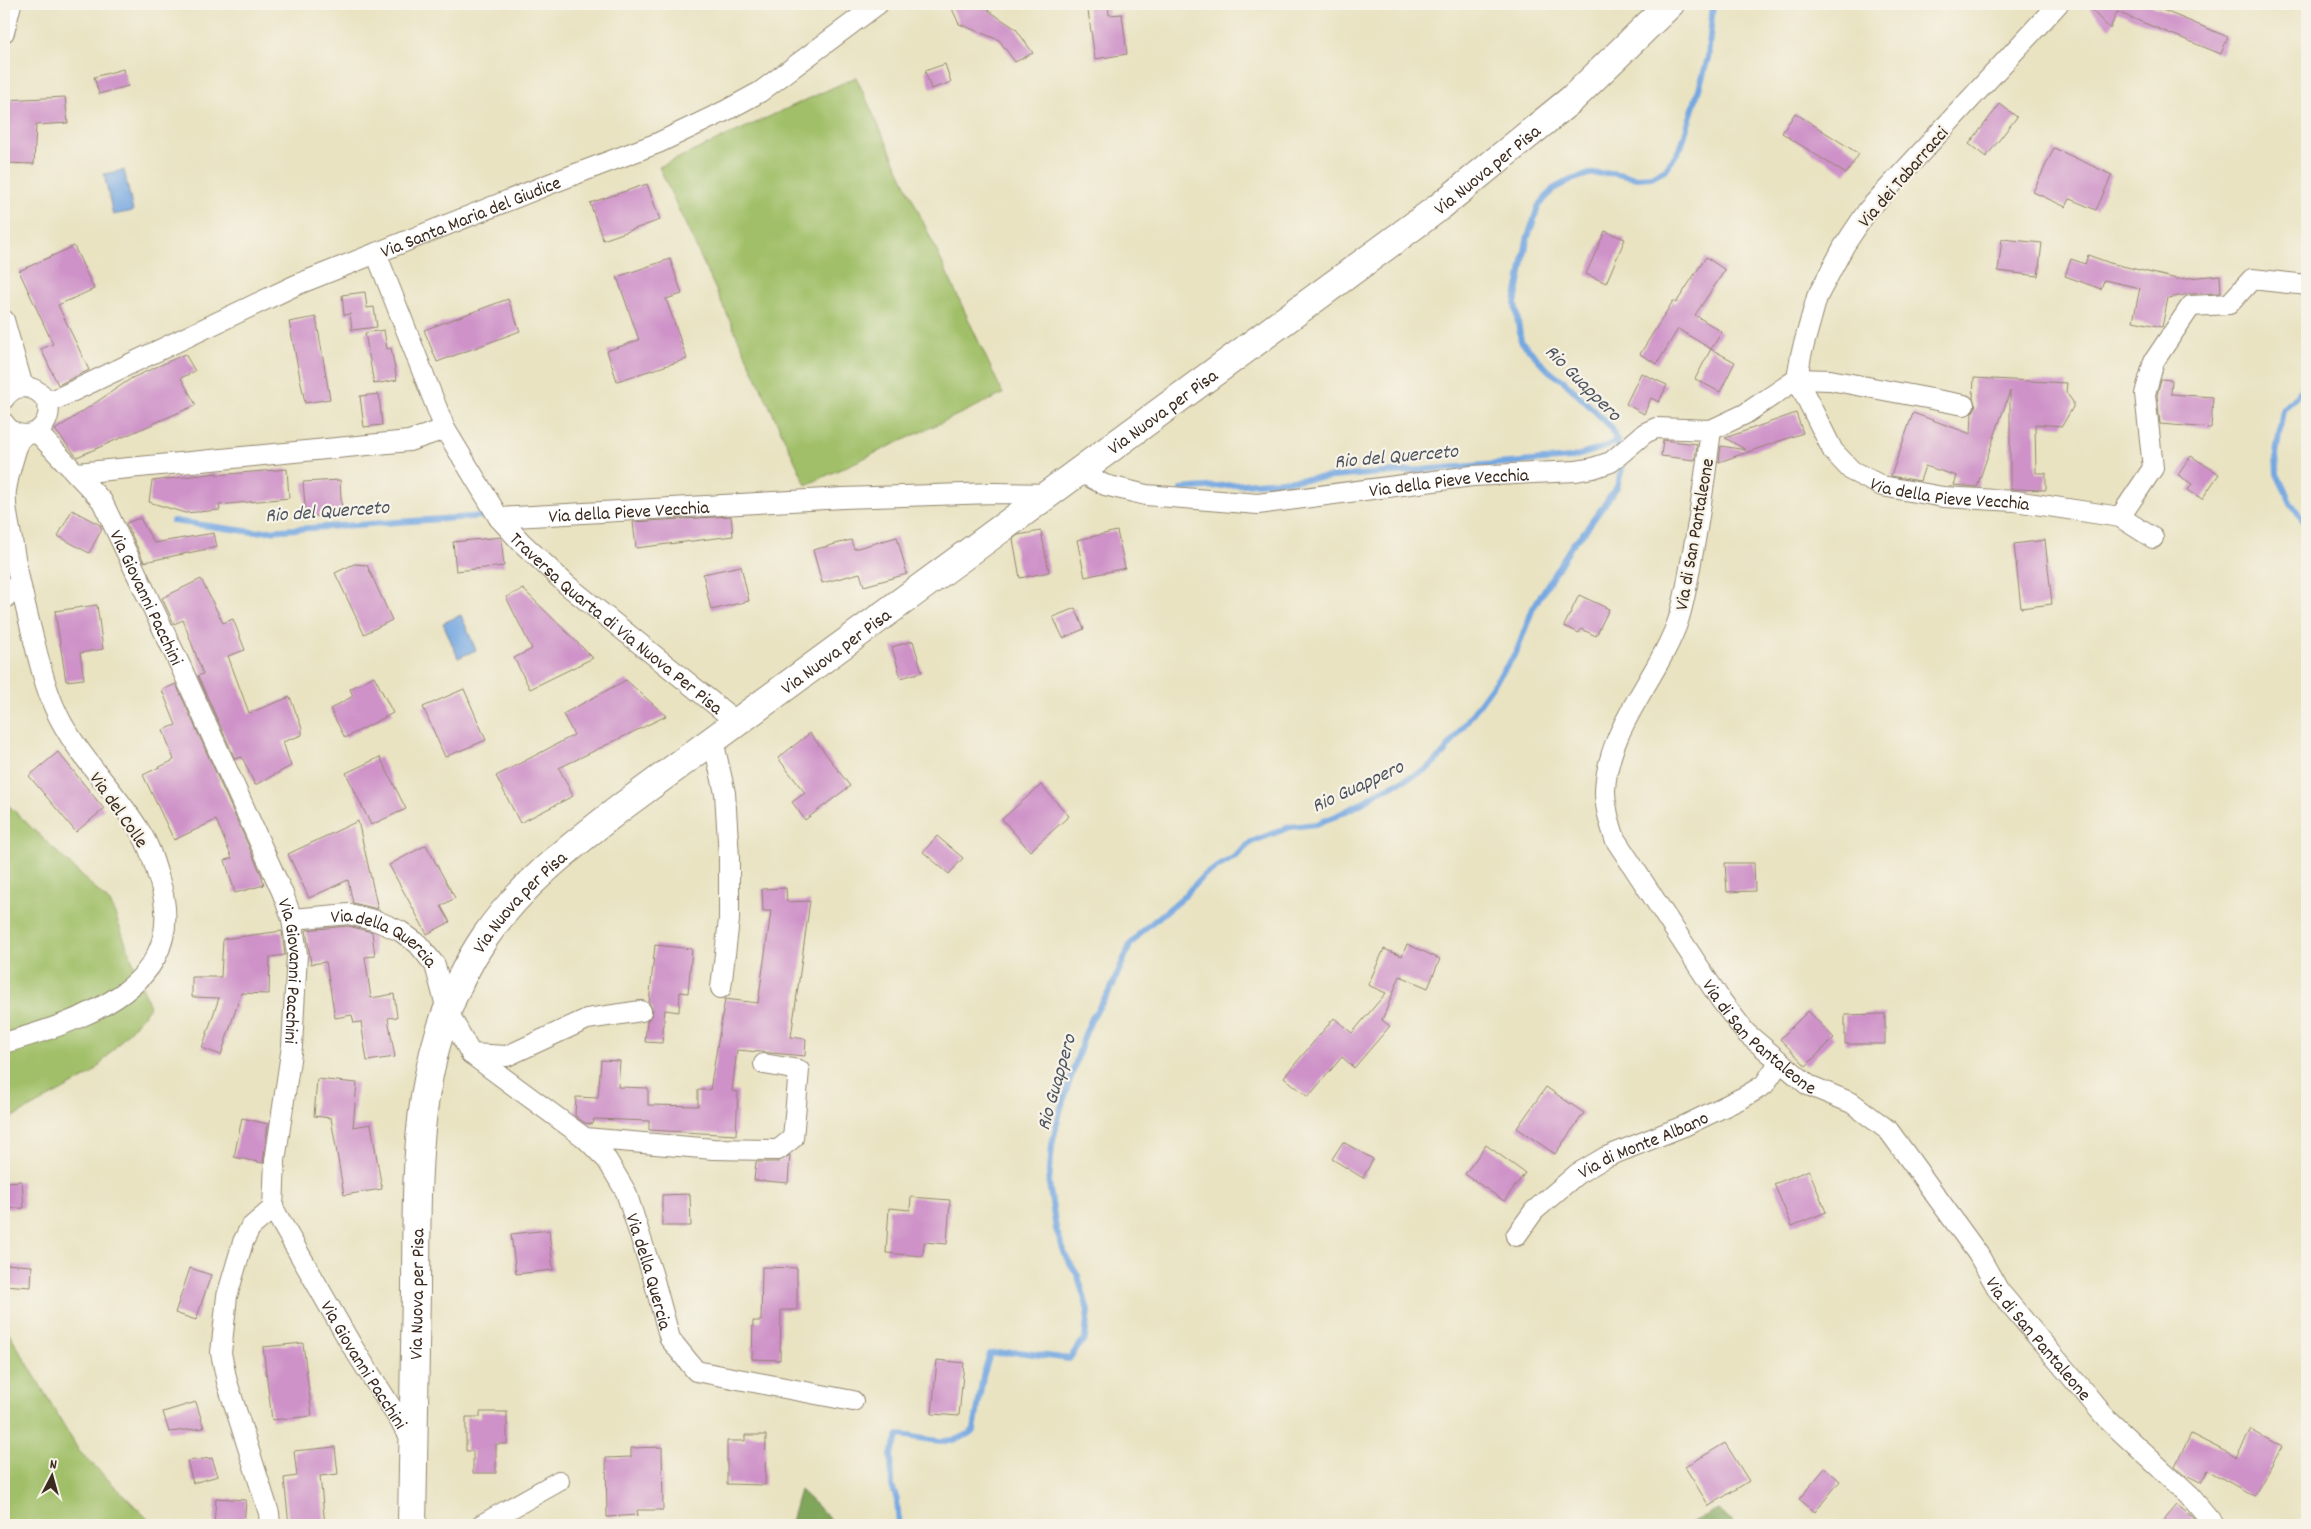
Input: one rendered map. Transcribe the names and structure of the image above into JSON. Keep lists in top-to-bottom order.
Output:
{
  "streets": {
    "main road": ["Via Nuova per Pisa"],
    "street": [
      "Via dei Tabarracci",
      "Via Santa Maria del Giudice",
      "Via della Pieve Vecchia",
      "Via di San Pantaleone",
      "Via Giovanni Pacchini",
      "Traversa Quarta di Via Nuova Per Pisa",
      "Via del Colle",
      "Via della Quercia",
      "Via di Monte Albano"
    ]
  },
  "crossings": [
    ["Via Nuova per Pisa", "Via della Pieve Vecchia"],
    ["Via Nuova per Pisa", "Via Giovanni Pacchini"],
    ["Via Nuova per Pisa", "Traversa Quarta di Via Nuova Per Pisa"],
    ["Via Nuova per Pisa", "Via della Quercia"],
    ["Via dei Tabarracci", "Via della Pieve Vecchia"],
    ["Via Santa Maria del Giudice", "Via del Colle"],
    ["Via della Pieve Vecchia", "Via di San Pantaleone"],
    ["Via della Pieve Vecchia", "Traversa Quarta di Via Nuova Per Pisa"],
    ["Via di San Pantaleone", "Via di Monte Albano"],
    ["Via Giovanni Pacchini", "Via del Colle"],
    ["Via Giovanni Pacchini", "Via della Quercia"]
  ],
  "water": ["Rio Guappero", "Rio del Querceto"],
  "north": "top"
}
